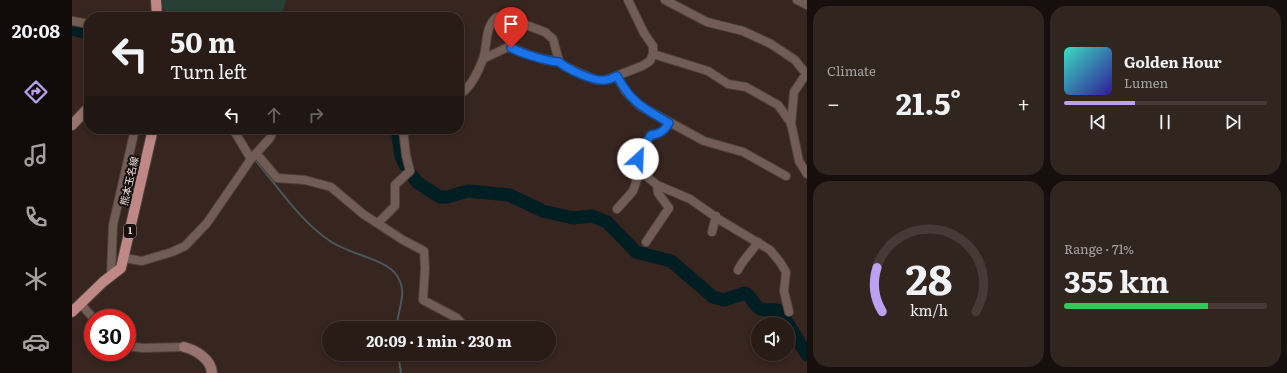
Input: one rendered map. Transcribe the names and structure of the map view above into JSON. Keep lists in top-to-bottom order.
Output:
{
  "streets": {
    "main road": ["熊本玉名線", "1"]
  },
  "page": {
    "tabs": "20:08",
    "tile": [
      "Climate",
      ["Range · 71%", "355 km"]
    ],
    "turn": ["50 m", "Turn left"],
    "song": ["Golden Hour", "Lumen"],
    "heat": ["−", "21.5°", "+"],
    "limit": "30",
    "trip": "20:09 · 1 min · 230 m",
    "gauge": ["28", "km/h"]
  }
}
